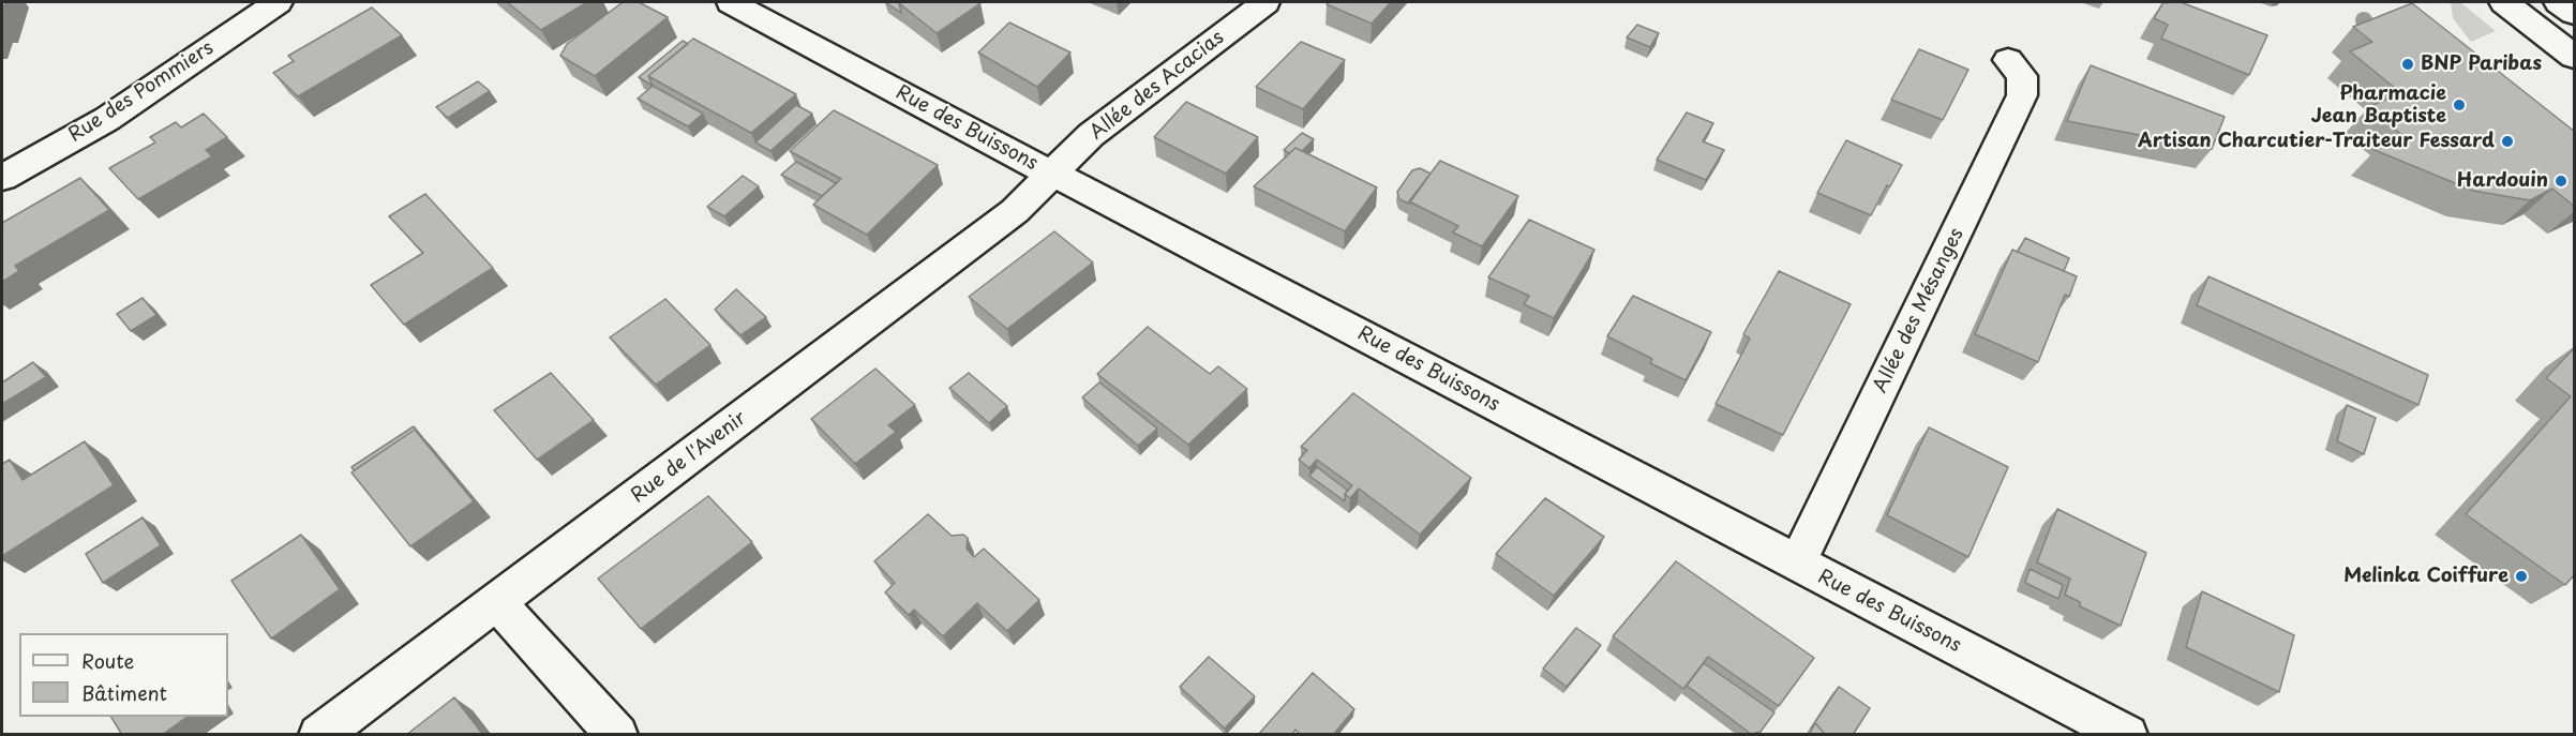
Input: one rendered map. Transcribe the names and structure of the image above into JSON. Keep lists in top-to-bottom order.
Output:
{
  "streets": {
    "street": [
      "Allée des Acacias",
      "Rue des Pommiers",
      "Rue des Buissons",
      "Allée des Mésanges",
      "Rue de l'Avenir"
    ]
  },
  "crossings": [
    ["Allée des Acacias", "Rue des Buissons"],
    ["Allée des Acacias", "Rue de l'Avenir"],
    ["Rue des Buissons", "Allée des Mésanges"],
    ["Rue des Buissons", "Rue de l'Avenir"]
  ],
  "places": [
    "BNP Paribas",
    "Pharmacie Jean Baptiste",
    "Artisan Charcutier-Traiteur Fessard",
    "Hardouin",
    "Melinka Coiffure"
  ],
  "legend": ["Route", "Bâtiment"]
}
